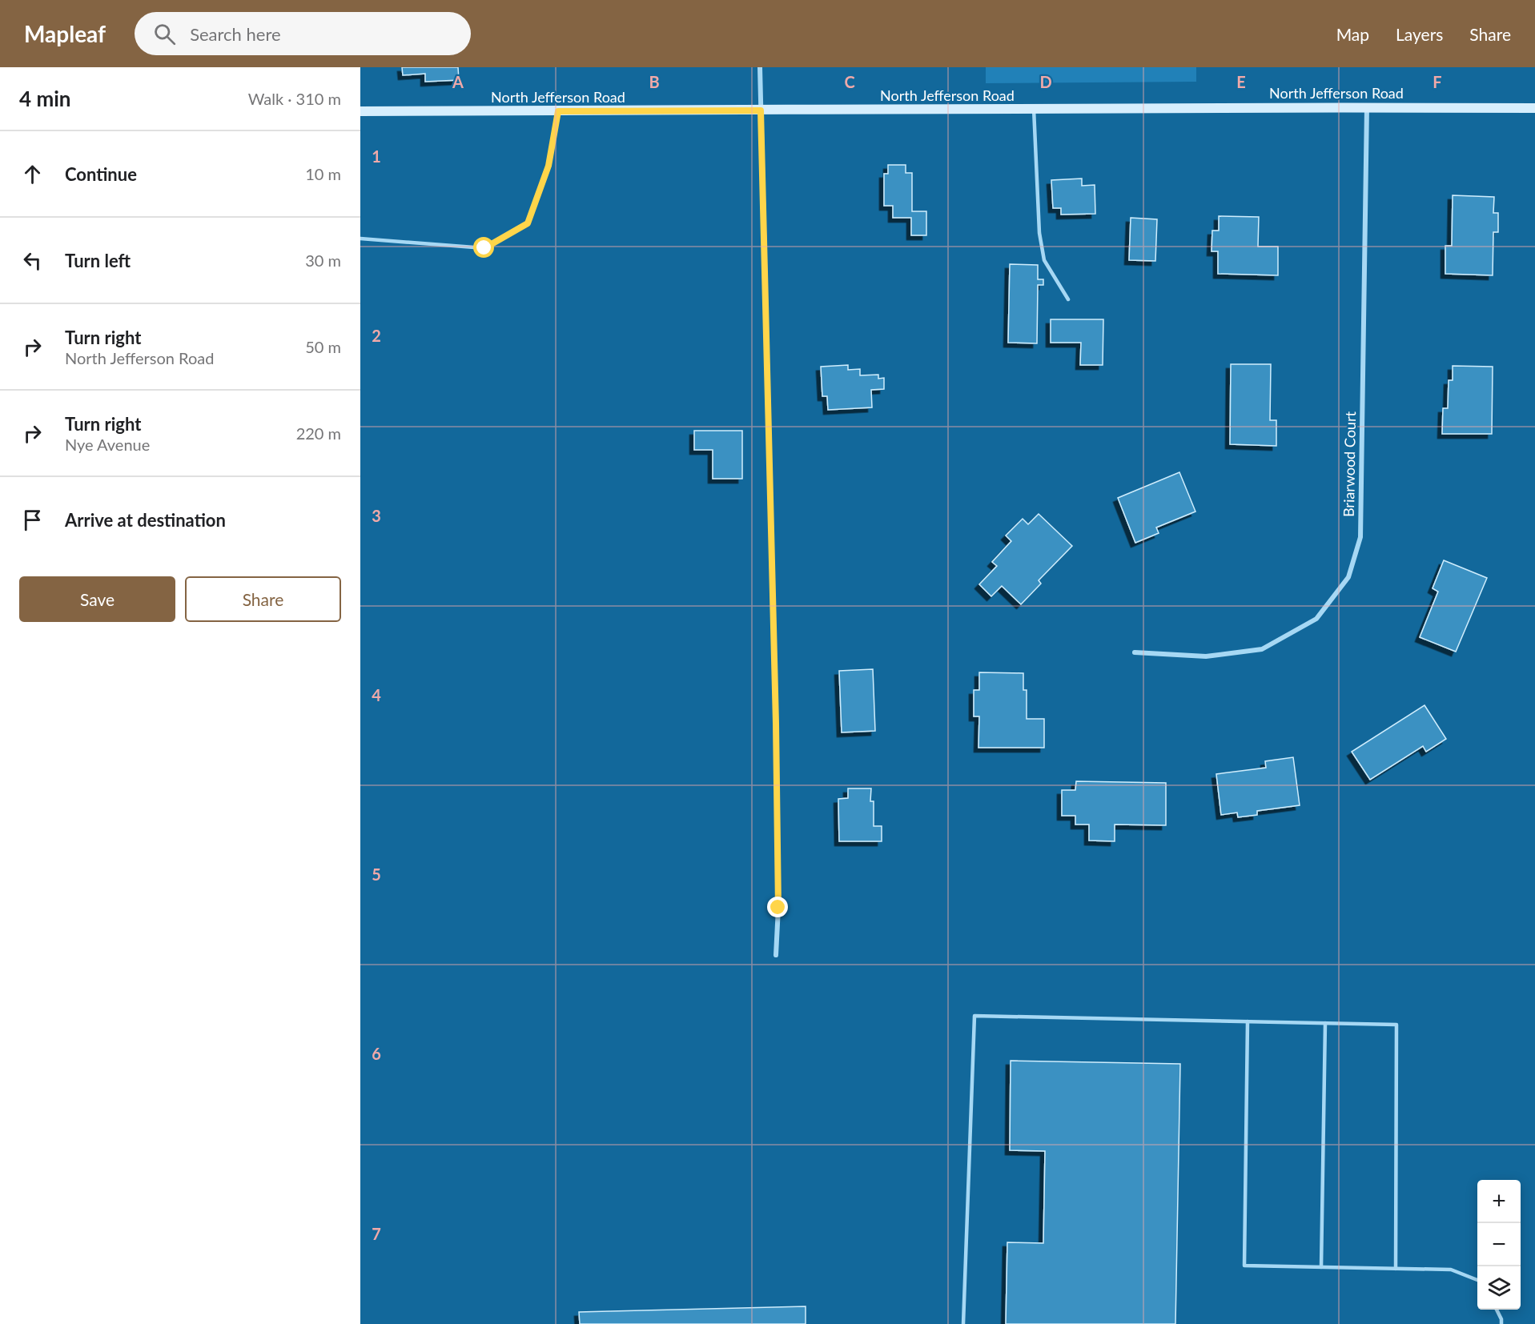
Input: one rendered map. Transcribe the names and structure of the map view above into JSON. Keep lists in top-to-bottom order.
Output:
{
  "streets": {
    "street": ["North Jefferson Road", "Briarwood Court"]
  },
  "crossings": [
    ["North Jefferson Road", "Briarwood Court"]
  ],
  "page": {
    "header": "Mapleaf",
    "search": "Search here",
    "nav": ["Map", "Layers", "Share"],
    "heading": ["4 min", "Walk · 310 m"],
    "list": [
      ["Continue", "10 m"],
      ["Turn left", "30 m"],
      ["Turn right", "North Jefferson Road", "50 m"],
      ["Turn right", "Nye Avenue", "220 m"],
      "Arrive at destination"
    ],
    "buttons": ["Save", "Share"],
    "map_buttons": ["+", "−"]
  },
  "grid": {
    "columns": [
      "A",
      "B",
      "C",
      "D",
      "E",
      "F"
    ],
    "rows": [
      "1",
      "2",
      "3",
      "4",
      "5",
      "6",
      "7"
    ]
  }
}
